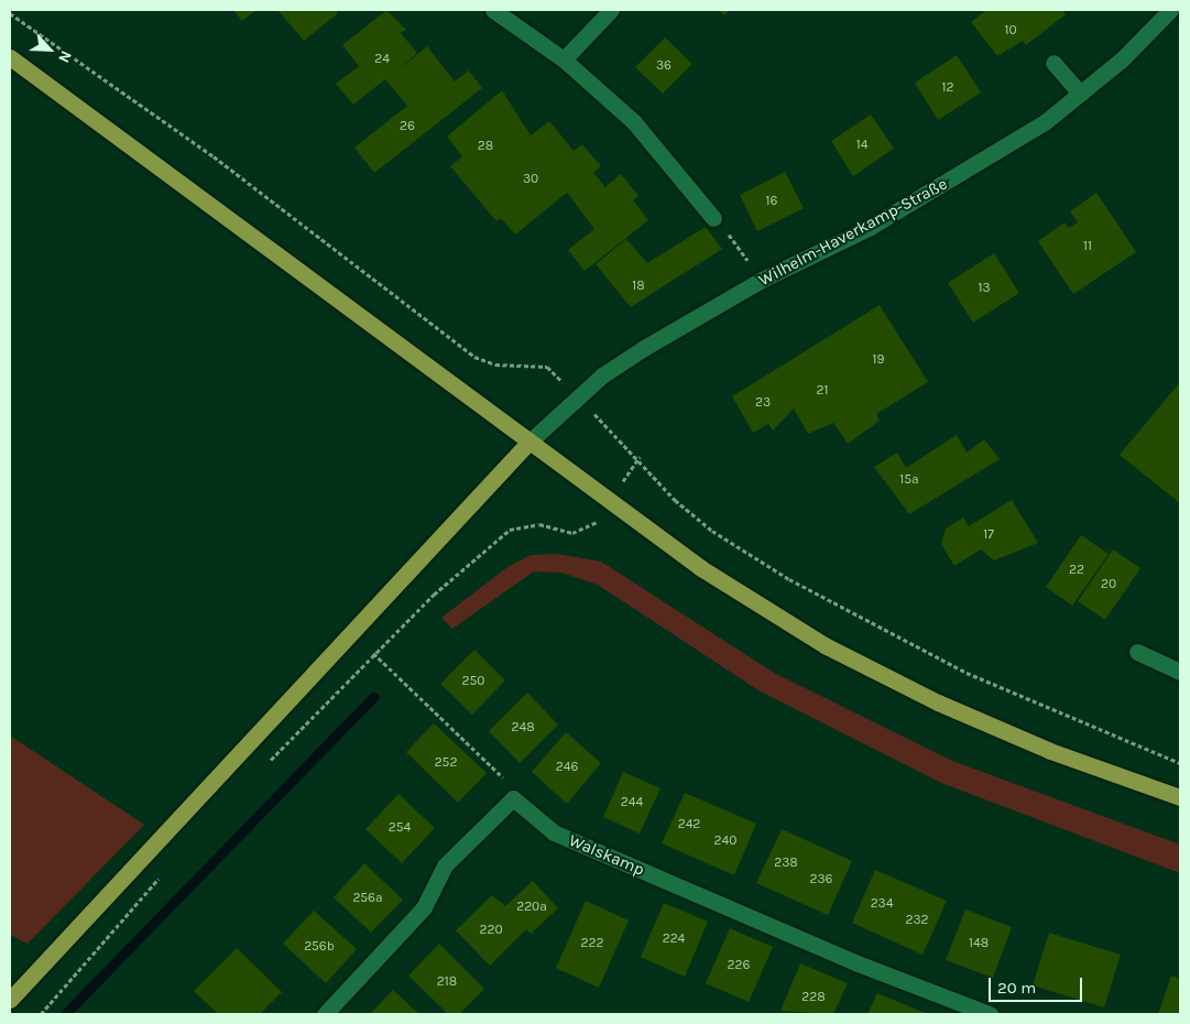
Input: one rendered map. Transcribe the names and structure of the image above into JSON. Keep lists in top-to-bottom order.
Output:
{
  "streets": {
    "street": ["Wilhelm-Haverkamp-Straße", "Walskamp"]
  },
  "house_numbers": [
    "10",
    "24",
    "36",
    "12",
    "26",
    "14",
    "28",
    "30",
    "16",
    "11",
    "18",
    "13",
    "19",
    "21",
    "23",
    "15a",
    "17",
    "22",
    "20",
    "250",
    "248",
    "252",
    "246",
    "244",
    "242",
    "254",
    "240",
    "238",
    "236",
    "256a",
    "234",
    "220a",
    "232",
    "220",
    "224",
    "222",
    "148",
    "256b",
    "226",
    "218",
    "228"
  ],
  "scale_bar": "20 m",
  "north": "bottom right"
}
